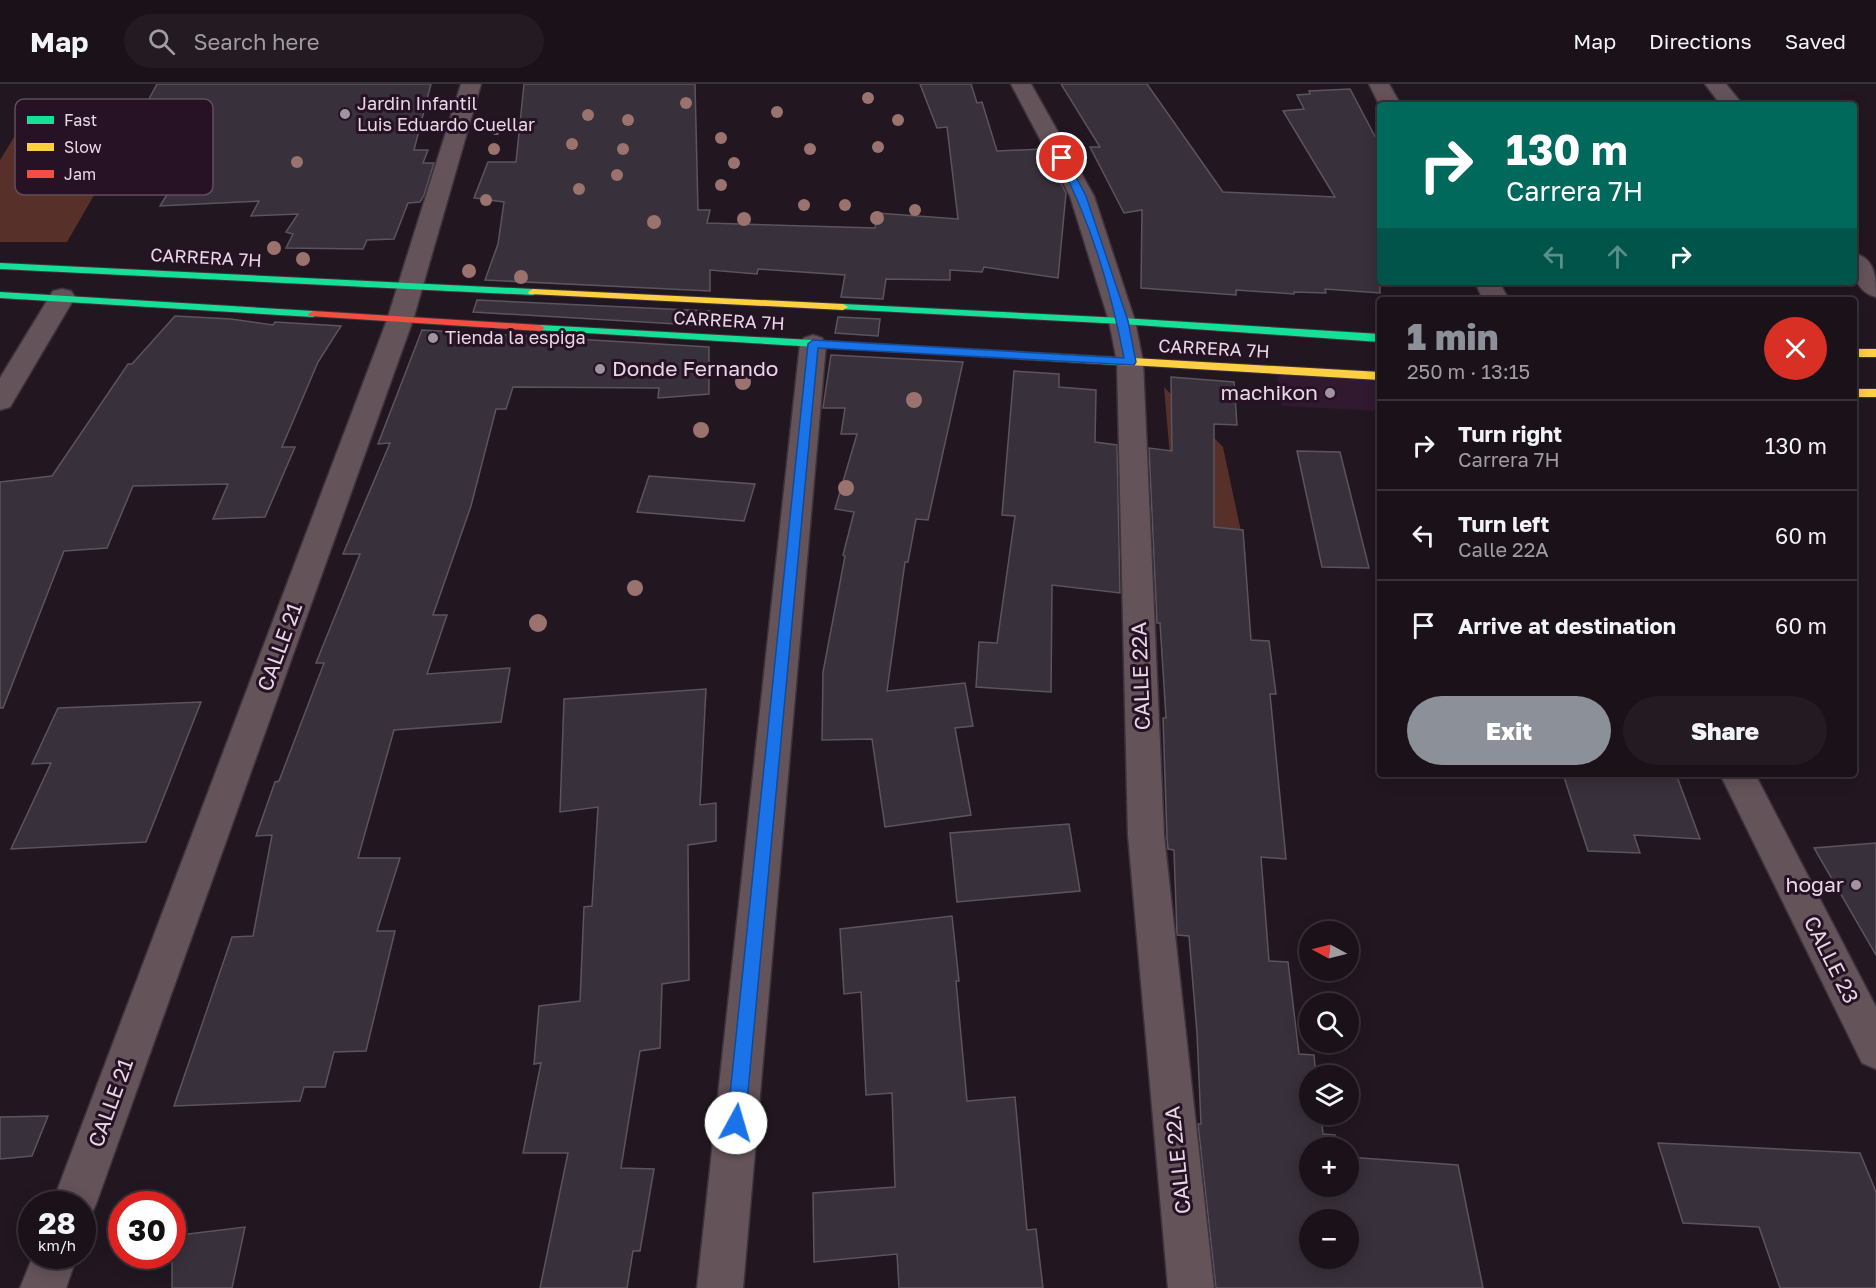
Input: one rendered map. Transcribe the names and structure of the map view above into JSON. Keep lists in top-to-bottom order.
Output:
{
  "streets": {
    "street": [
      "CARRERA 7H",
      "CALLE 21",
      "CALLE 22A",
      "CALLE 23"
    ]
  },
  "crossings": [
    ["CARRERA 7H", "CALLE 21"],
    ["CARRERA 7H", "CALLE 22A"]
  ],
  "places": [
    "Jardin Infantil Luis Eduardo Cuellar",
    "Tienda la espiga",
    "Donde Fernando",
    "machikon",
    "hogar"
  ],
  "legend": ["Fast", "Slow", "Jam"],
  "north": "left",
  "page": {
    "header": "Map",
    "search": "Search here",
    "nav": ["Map", "Directions", "Saved"],
    "turn": ["130 m", "Carrera 7H"],
    "heading": ["1 min", "250 m · 13:15"],
    "list": [
      {
        "name": "Turn right",
        "note": "Carrera 7H",
        "value": "130 m"
      },
      {
        "name": "Turn left",
        "note": "Calle 22A",
        "value": "60 m"
      },
      {
        "name": "Arrive at destination",
        "value": "60 m"
      }
    ],
    "buttons": ["Exit", "Share"],
    "map_buttons": ["+", "−"],
    "speed": "28 km/h",
    "limit": "30"
  }
}
